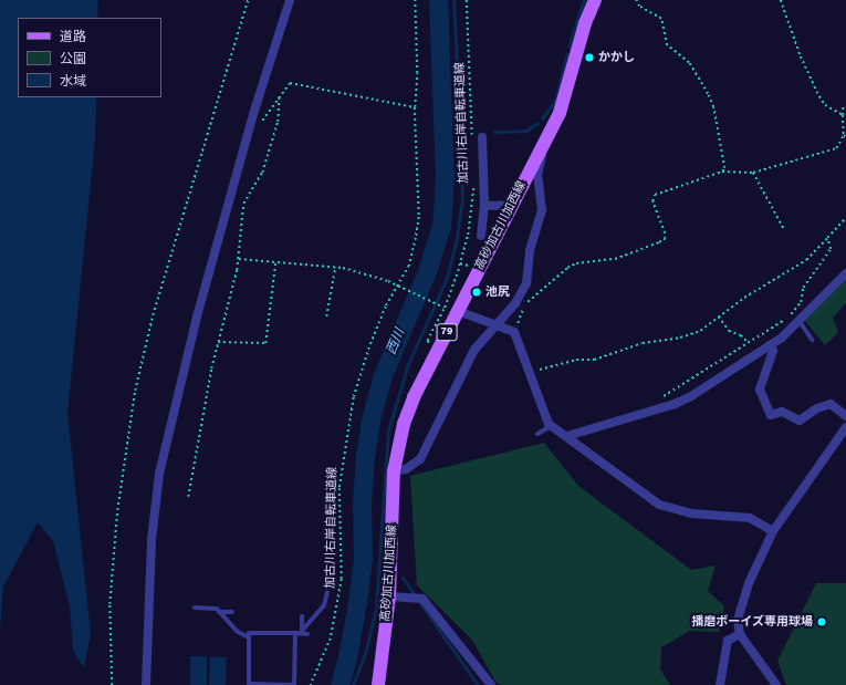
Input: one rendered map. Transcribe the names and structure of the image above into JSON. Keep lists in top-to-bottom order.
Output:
{
  "streets": {
    "main road": ["高砂加古川加西線", "79"],
    "path": ["加古川右岸自転車道線"]
  },
  "water": ["西川"],
  "places": ["かかし", "池尻", "播磨ボーイズ専用球場"],
  "legend": ["道路", "公園", "水域"]
}
